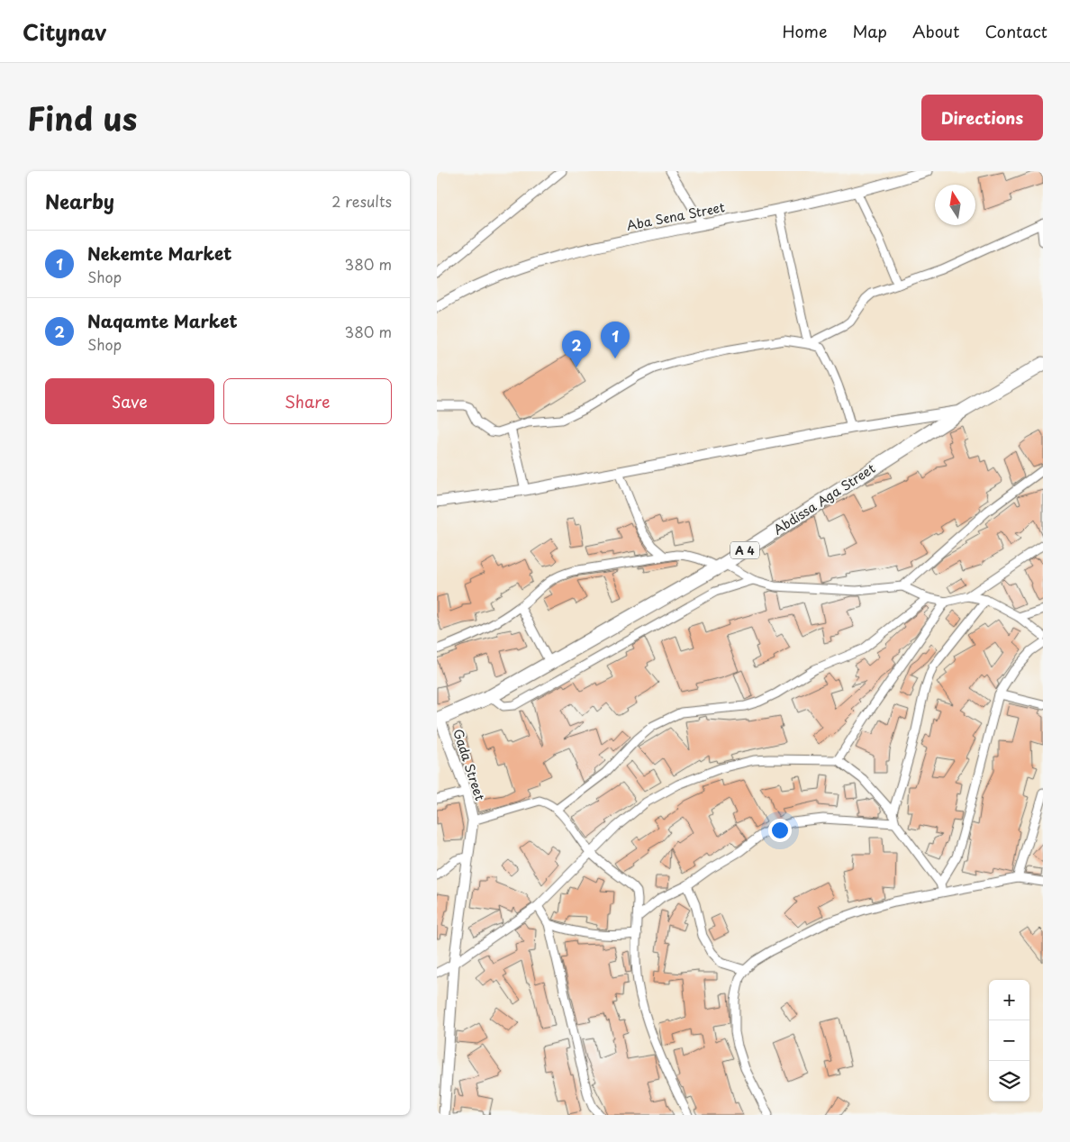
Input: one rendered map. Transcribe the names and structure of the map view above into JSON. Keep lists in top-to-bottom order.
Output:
{
  "streets": {
    "highway": ["Abdissa Aga Street", "A 4"],
    "street": ["Aba Sena Street", "Gada Street"]
  },
  "crossings": [
    ["Abdissa Aga Street", "Gada Street"]
  ],
  "north": "top",
  "page": {
    "header": "Citynav",
    "nav": [
      "Home",
      "Map",
      "About",
      "Contact"
    ],
    "title": "Find us",
    "buttons": [
      "Directions",
      ["Save", "Share"]
    ],
    "heading": ["Nearby", "2 results"],
    "list": [
      {
        "mark": "1",
        "name": "Nekemte Market",
        "note": "Shop",
        "value": "380 m"
      },
      {
        "mark": "2",
        "name": "Naqamte Market",
        "note": "Shop",
        "value": "380 m"
      }
    ],
    "pins": ["1", "2"],
    "map_buttons": ["+", "−"]
  }
}
